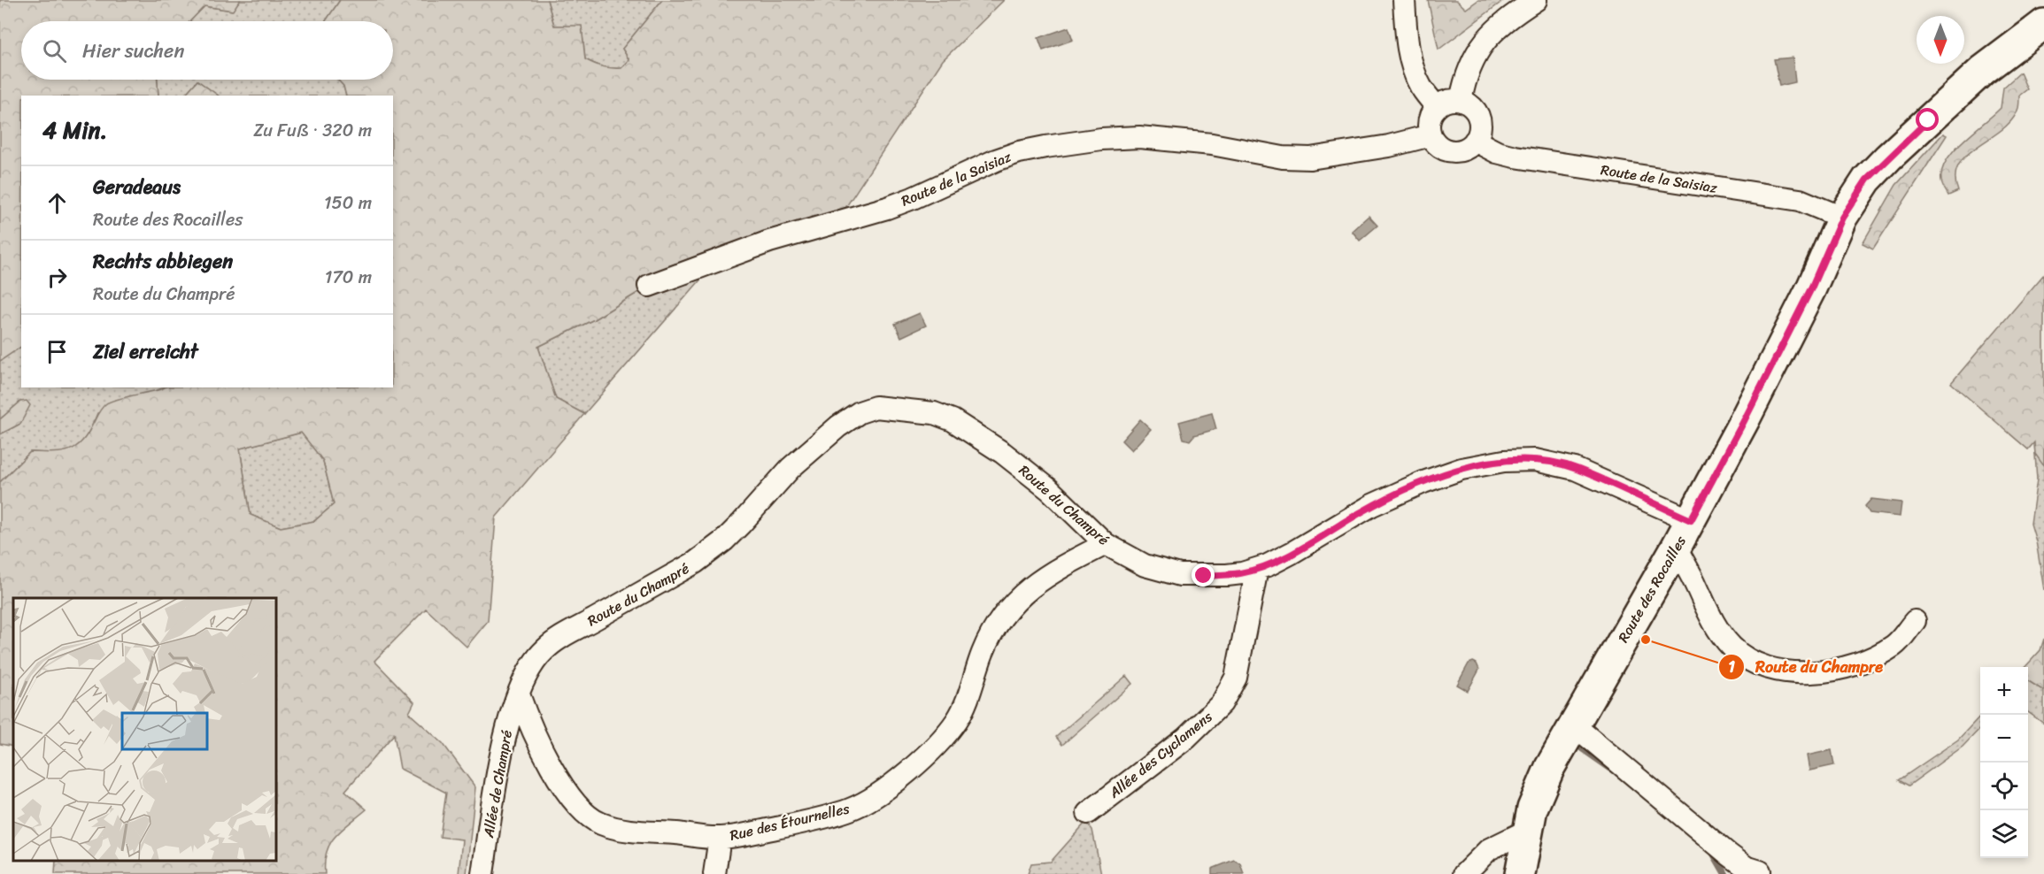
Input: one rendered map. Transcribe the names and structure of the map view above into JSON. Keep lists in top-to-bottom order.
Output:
{
  "streets": {
    "street": [
      "Route de la Saisiaz",
      "Route du Champré",
      "Route des Rocailles",
      "Allée des Cyclamens",
      "Allée de Champré",
      "Rue des Étournelles"
    ]
  },
  "crossings": [
    ["Route de la Saisiaz", "Route des Rocailles"],
    ["Route du Champré", "Route des Rocailles"],
    ["Route du Champré", "Allée des Cyclamens"],
    ["Route du Champré", "Allée de Champré"],
    ["Route du Champré", "Rue des Étournelles"],
    ["Allée de Champré", "Rue des Étournelles"]
  ],
  "places": ["Route du Champre"],
  "north": "bottom",
  "page": {
    "search": "Hier suchen",
    "heading": ["4 Min.", "Zu Fuß · 320 m"],
    "list": [
      ["Geradeaus", "Route des Rocailles", "150 m"],
      ["Rechts abbiegen", "Route du Champré", "170 m"],
      "Ziel erreicht"
    ],
    "map_buttons": ["+", "−"]
  }
}
